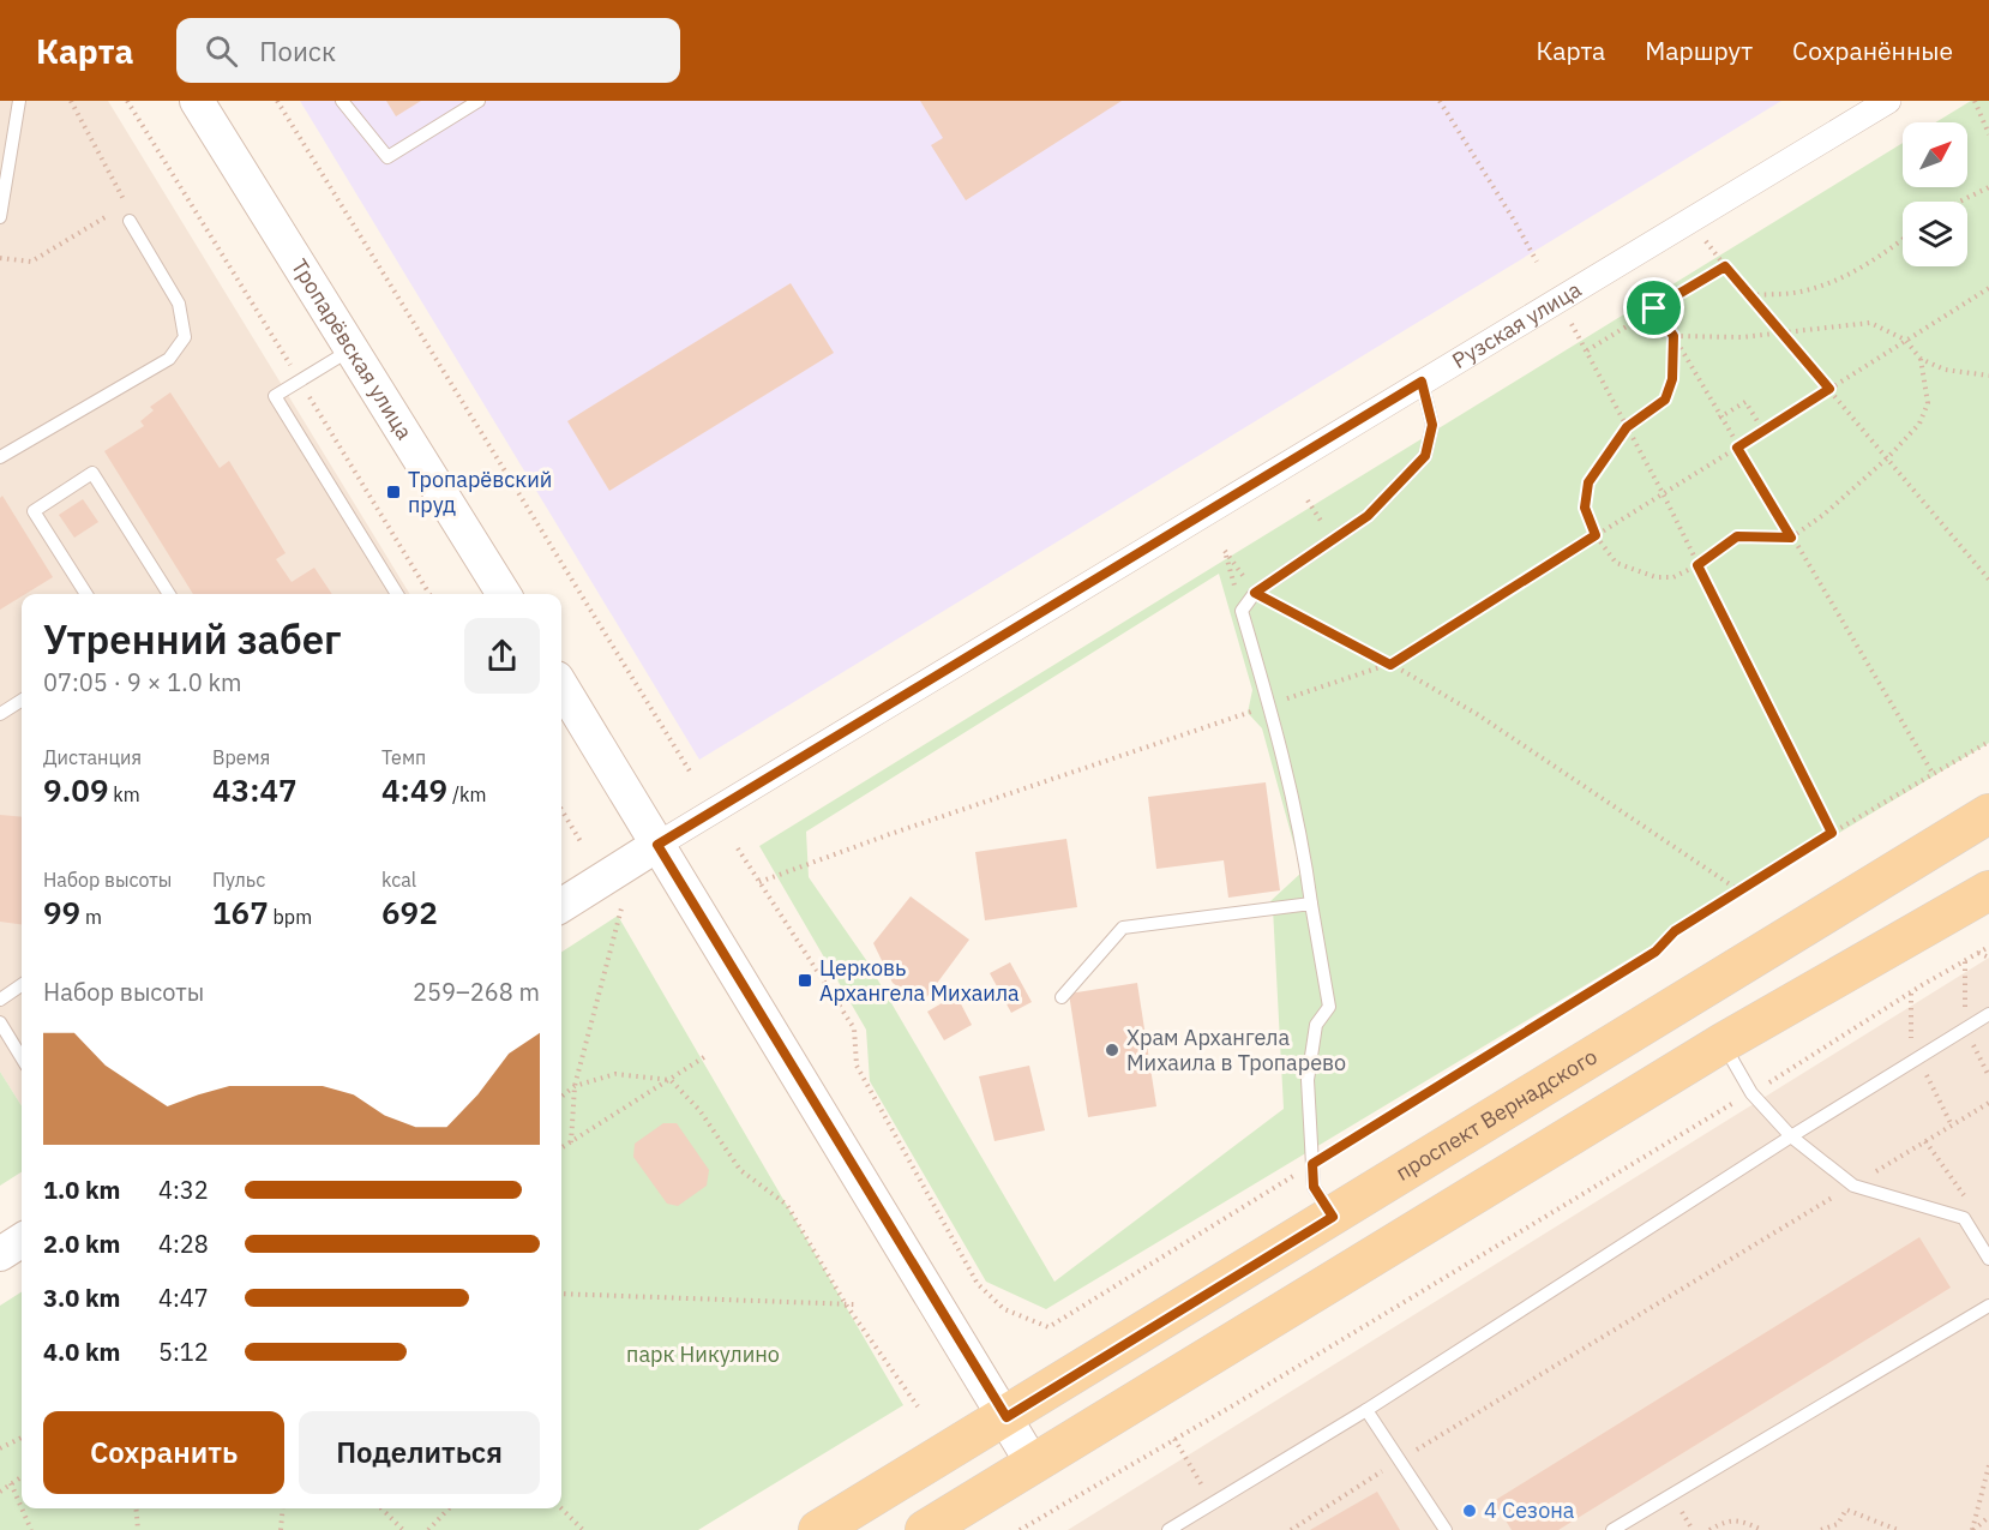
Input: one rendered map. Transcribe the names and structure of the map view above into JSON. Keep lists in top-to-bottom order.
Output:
{
  "streets": {
    "main road": ["проспект Вернадского"],
    "street": ["Рузская улица", "Тропарёвская улица"]
  },
  "parks": ["парк Никулино"],
  "places": {
    "transit": ["Тропарёвский пруд", "Церковь Архангела Михаила"],
    "other": ["Храм Архангела Михаила в Тропарево", "4 Сезона"]
  },
  "north": "top right",
  "page": {
    "header": "Карта",
    "search": "Поиск",
    "nav": ["Карта", "Маршрут", "Сохранённые"],
    "heading": ["Утренний забег", "07:05 · 9 × 1.0 km"],
    "stats": [
      ["Дистанция", "9.09 km"],
      ["Время", "43:47"],
      ["Темп", "4:49 /km"],
      ["Набор высоты", "99 m"],
      ["Пульс", "167 bpm"],
      ["kcal", "692"]
    ],
    "chart": ["Набор высоты", "259–268 m"],
    "list": [
      {
        "name": "1.0 km",
        "note": "4:32"
      },
      {
        "name": "2.0 km",
        "note": "4:28"
      },
      {
        "name": "3.0 km",
        "note": "4:47"
      },
      {
        "name": "4.0 km",
        "note": "5:12"
      }
    ],
    "buttons": ["Сохранить", "Поделиться"]
  }
}
